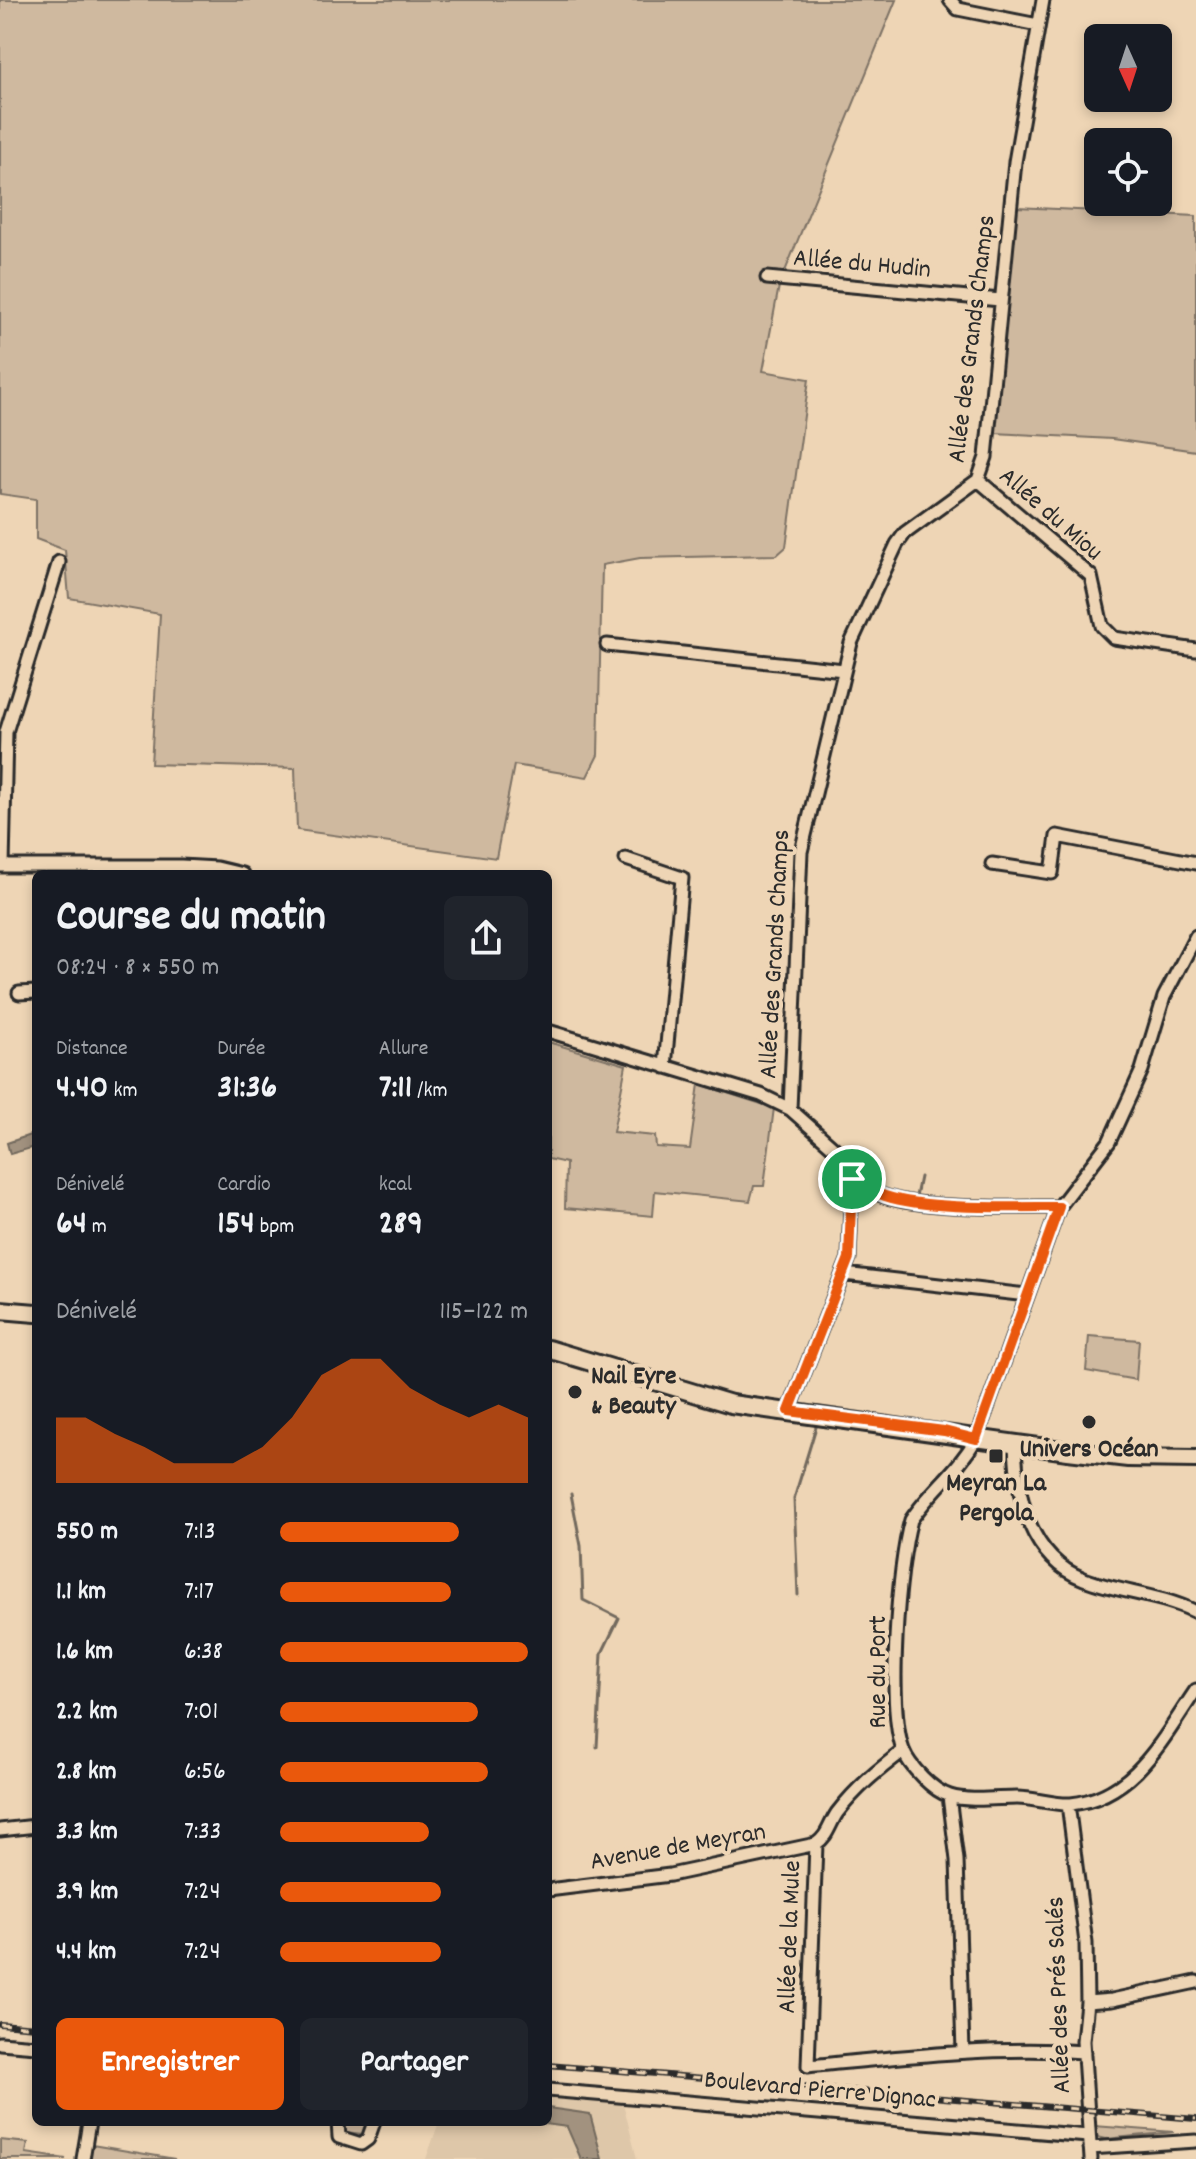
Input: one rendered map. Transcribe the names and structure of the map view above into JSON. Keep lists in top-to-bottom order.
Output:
{
  "streets": {
    "street": [
      "Allée du Hudin",
      "Allée des Grands Champs",
      "Allée du Miou",
      "Rue du Port",
      "Avenue de Meyran",
      "Allée de la Mule",
      "Allée des Prés Salés",
      "Boulevard Pierre Dignac"
    ]
  },
  "crossings": [
    ["Allée du Hudin", "Allée des Grands Champs"],
    ["Allée des Grands Champs", "Allée du Miou"],
    ["Rue du Port", "Allée de la Mule"],
    ["Avenue de Meyran", "Allée de la Mule"],
    ["Allée des Prés Salés", "Boulevard Pierre Dignac"]
  ],
  "places": {
    "other": ["Nail Eyre & Beauty", "Univers Océan"],
    "transit": ["Meyran La Pergola"]
  },
  "north": "bottom",
  "page": {
    "heading": ["Course du matin", "08:24 · 8 × 550 m"],
    "stats": [
      ["Distance", "4.40 km"],
      ["Durée", "31:36"],
      ["Allure", "7:11 /km"],
      ["Dénivelé", "64 m"],
      ["Cardio", "154 bpm"],
      ["kcal", "289"]
    ],
    "chart": ["Dénivelé", "115–122 m"],
    "list": [
      {
        "name": "550 m",
        "note": "7:13"
      },
      {
        "name": "1.1 km",
        "note": "7:17"
      },
      {
        "name": "1.6 km",
        "note": "6:38"
      },
      {
        "name": "2.2 km",
        "note": "7:01"
      },
      {
        "name": "2.8 km",
        "note": "6:56"
      },
      {
        "name": "3.3 km",
        "note": "7:33"
      },
      {
        "name": "3.9 km",
        "note": "7:24"
      },
      {
        "name": "4.4 km",
        "note": "7:24"
      }
    ],
    "buttons": ["Enregistrer", "Partager"]
  }
}
